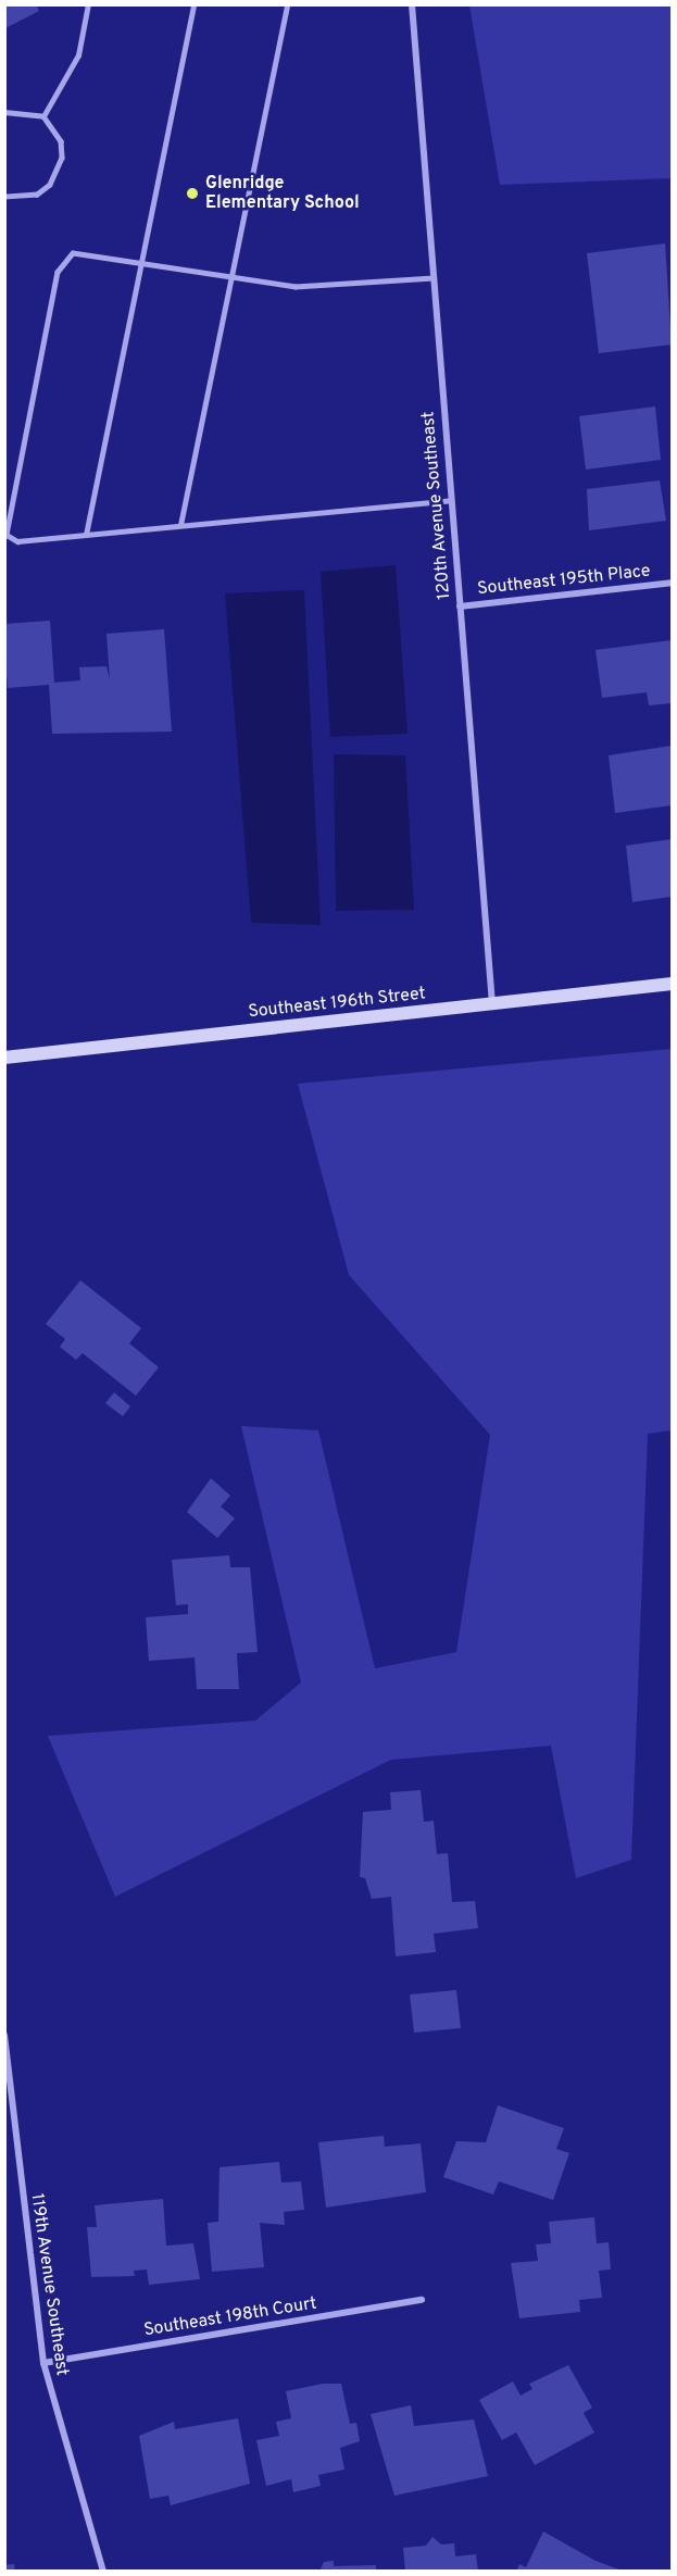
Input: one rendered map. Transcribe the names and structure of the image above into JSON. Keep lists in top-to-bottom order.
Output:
{
  "streets": {
    "street": [
      "120th Avenue Southeast",
      "Southeast 195th Place",
      "Southeast 196th Street",
      "119th Avenue Southeast",
      "Southeast 198th Court"
    ]
  },
  "crossings": [
    ["120th Avenue Southeast", "Southeast 195th Place"],
    ["120th Avenue Southeast", "Southeast 196th Street"],
    ["119th Avenue Southeast", "Southeast 198th Court"]
  ],
  "places": ["Glenridge Elementary School"]
}
